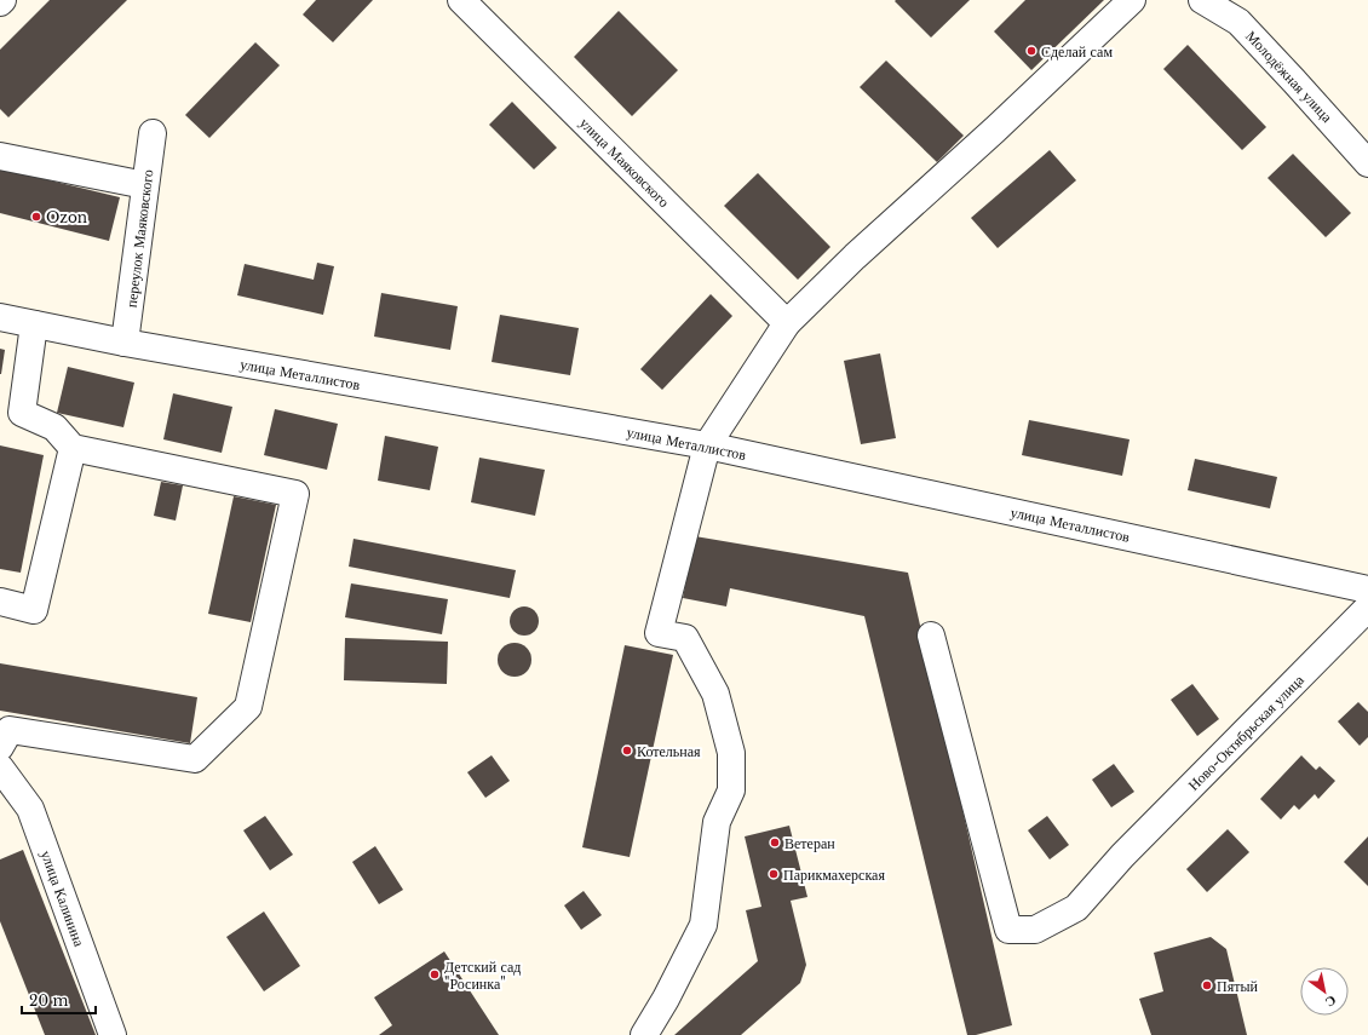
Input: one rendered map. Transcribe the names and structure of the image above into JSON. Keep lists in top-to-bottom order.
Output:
{
  "streets": {
    "street": [
      "Молодёжная улица",
      "улица Маяковского",
      "переулок Маяковского",
      "улица Металлистов",
      "Ново-Октябрьская улица",
      "улица Калинина"
    ]
  },
  "crossings": [
    ["переулок Маяковского", "улица Металлистов"]
  ],
  "places": [
    "Сделай сам",
    "Ozon",
    "Котельная",
    "Ветеран",
    "Парикмахерская",
    "Детский сад \"Росинка\"",
    "Пятый"
  ],
  "scale_bar": "20 m",
  "north": "bottom right"
}
